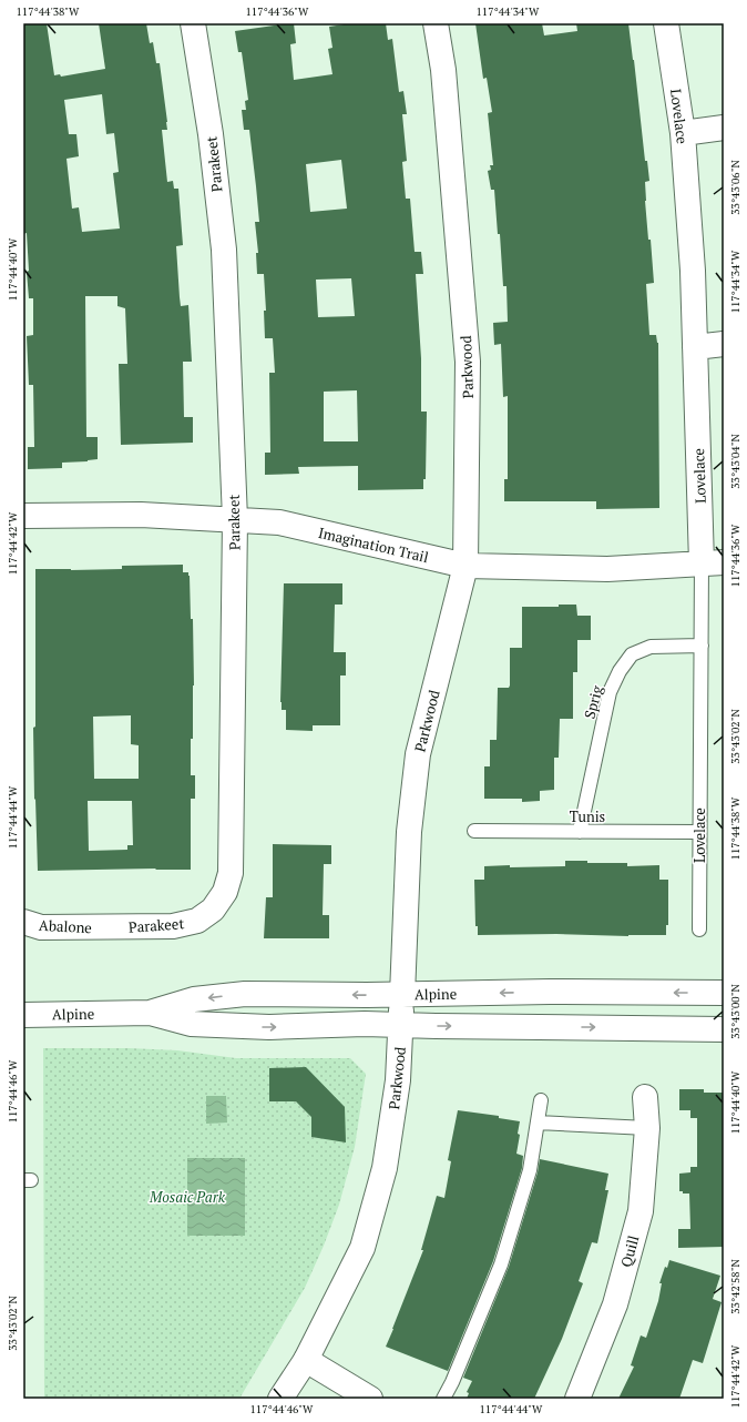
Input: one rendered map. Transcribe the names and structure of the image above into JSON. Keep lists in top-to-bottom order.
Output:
{
  "streets": {
    "street": [
      "Lovelace",
      "Parakeet",
      "Parkwood",
      "Imagination Trail",
      "Abalone",
      "Alpine",
      "Quill"
    ],
    "lane": ["Sprig", "Tunis"]
  },
  "crossings": [
    ["Lovelace", "Imagination Trail"],
    ["Lovelace", "Sprig"],
    ["Lovelace", "Tunis"],
    ["Parakeet", "Imagination Trail"],
    ["Parakeet", "Abalone"],
    ["Parkwood", "Imagination Trail"],
    ["Parkwood", "Alpine"],
    ["Sprig", "Tunis"]
  ],
  "parks": ["Mosaic Park"],
  "coordinates": [
    "117°44'38\"W",
    "117°44'36\"W",
    "117°44'34\"W",
    "33°43'06\"N",
    "117°44'40\"W",
    "33°43'04\"N",
    "117°44'42\"W",
    "33°43'02\"N",
    "117°44'44\"W",
    "33°43'00\"N",
    "117°44'46\"W",
    "33°42'58\"N"
  ]
}
